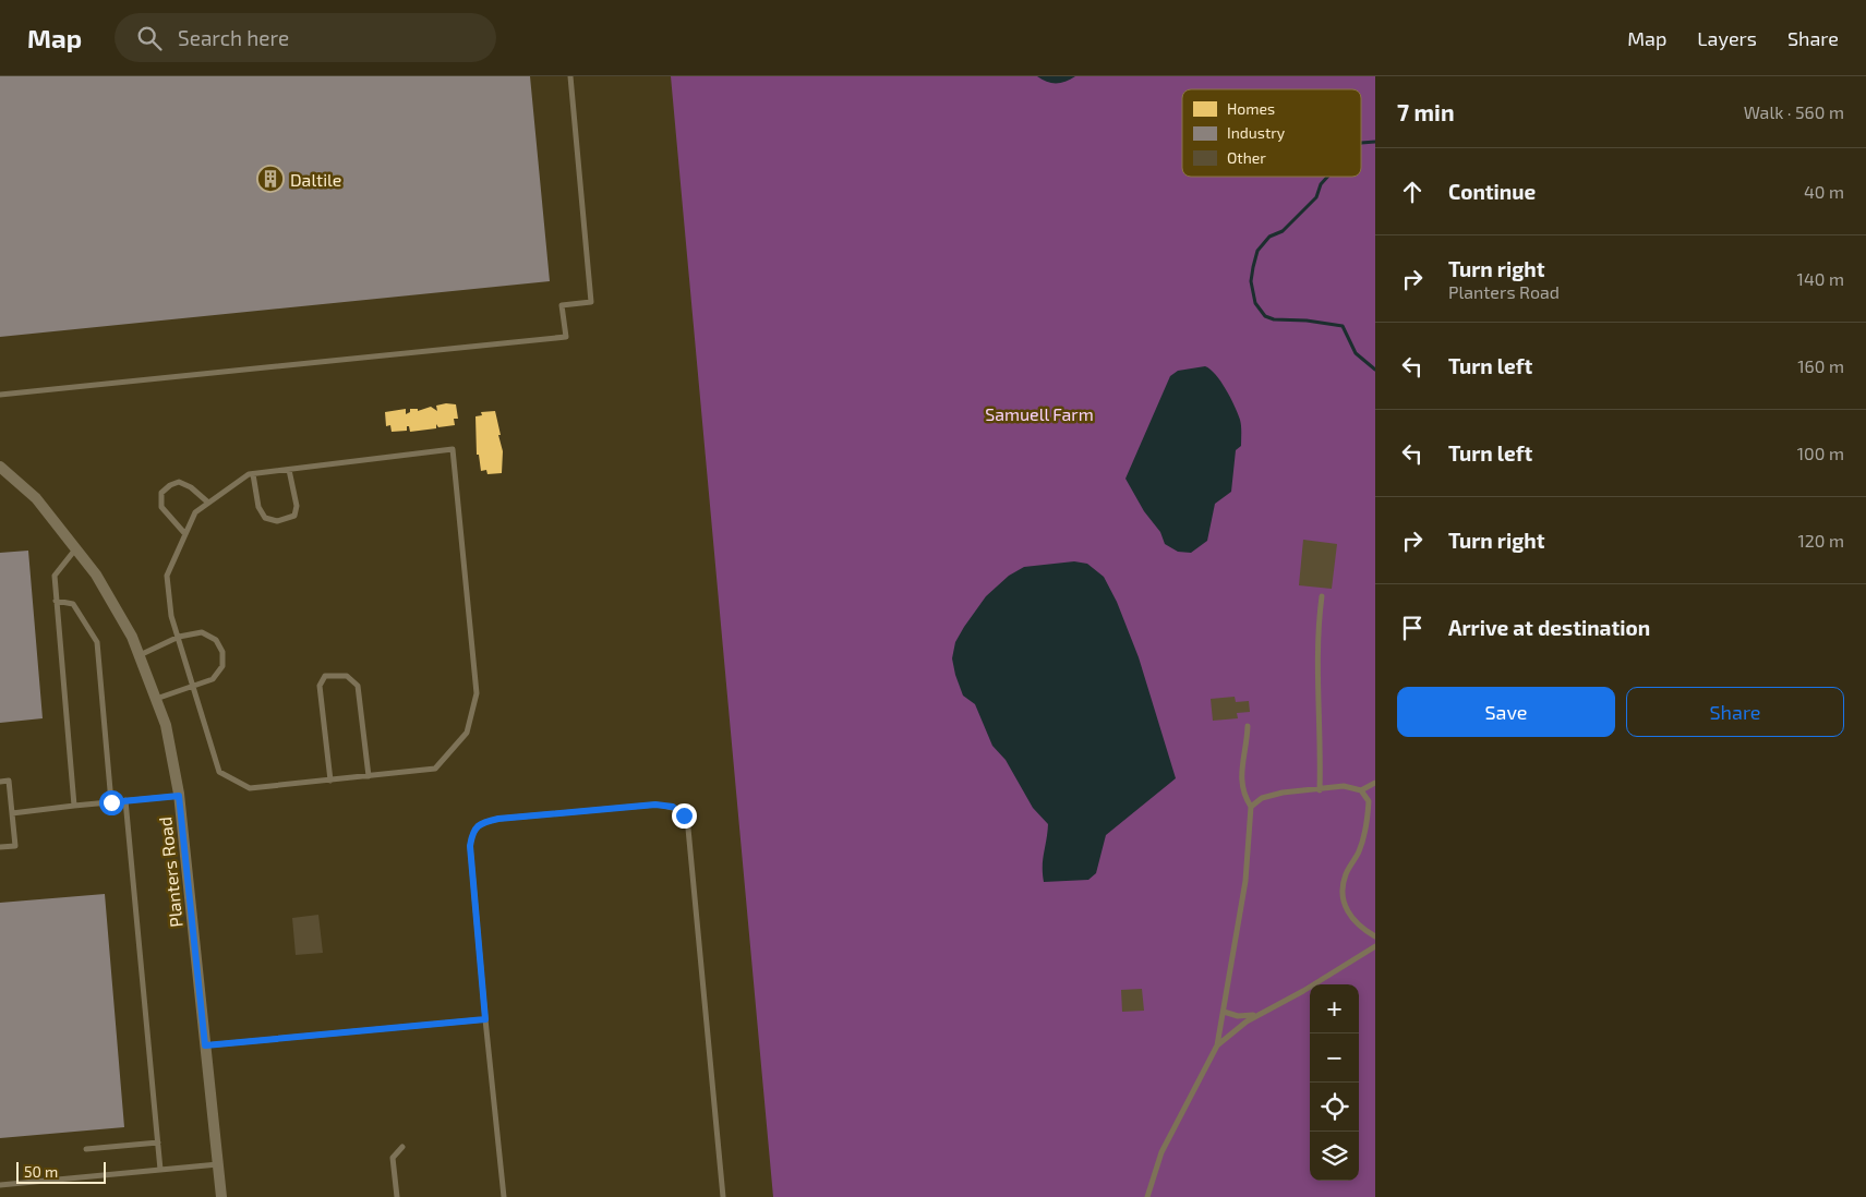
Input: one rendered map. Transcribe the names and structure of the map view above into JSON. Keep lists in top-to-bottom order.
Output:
{
  "streets": {
    "street": ["Planters Road"]
  },
  "parks": ["Samuell Farm"],
  "places": {
    "building": ["Daltile"]
  },
  "legend": ["Homes", "Industry", "Other"],
  "scale_bar": "50 m",
  "page": {
    "header": "Map",
    "search": "Search here",
    "nav": ["Map", "Layers", "Share"],
    "heading": ["7 min", "Walk · 560 m"],
    "list": [
      ["Continue", "40 m"],
      ["Turn right", "Planters Road", "140 m"],
      ["Turn left", "160 m"],
      ["Turn left", "100 m"],
      ["Turn right", "120 m"],
      "Arrive at destination"
    ],
    "buttons": ["Save", "Share"],
    "map_buttons": ["+", "−"],
    "scale": "50 m"
  }
}
